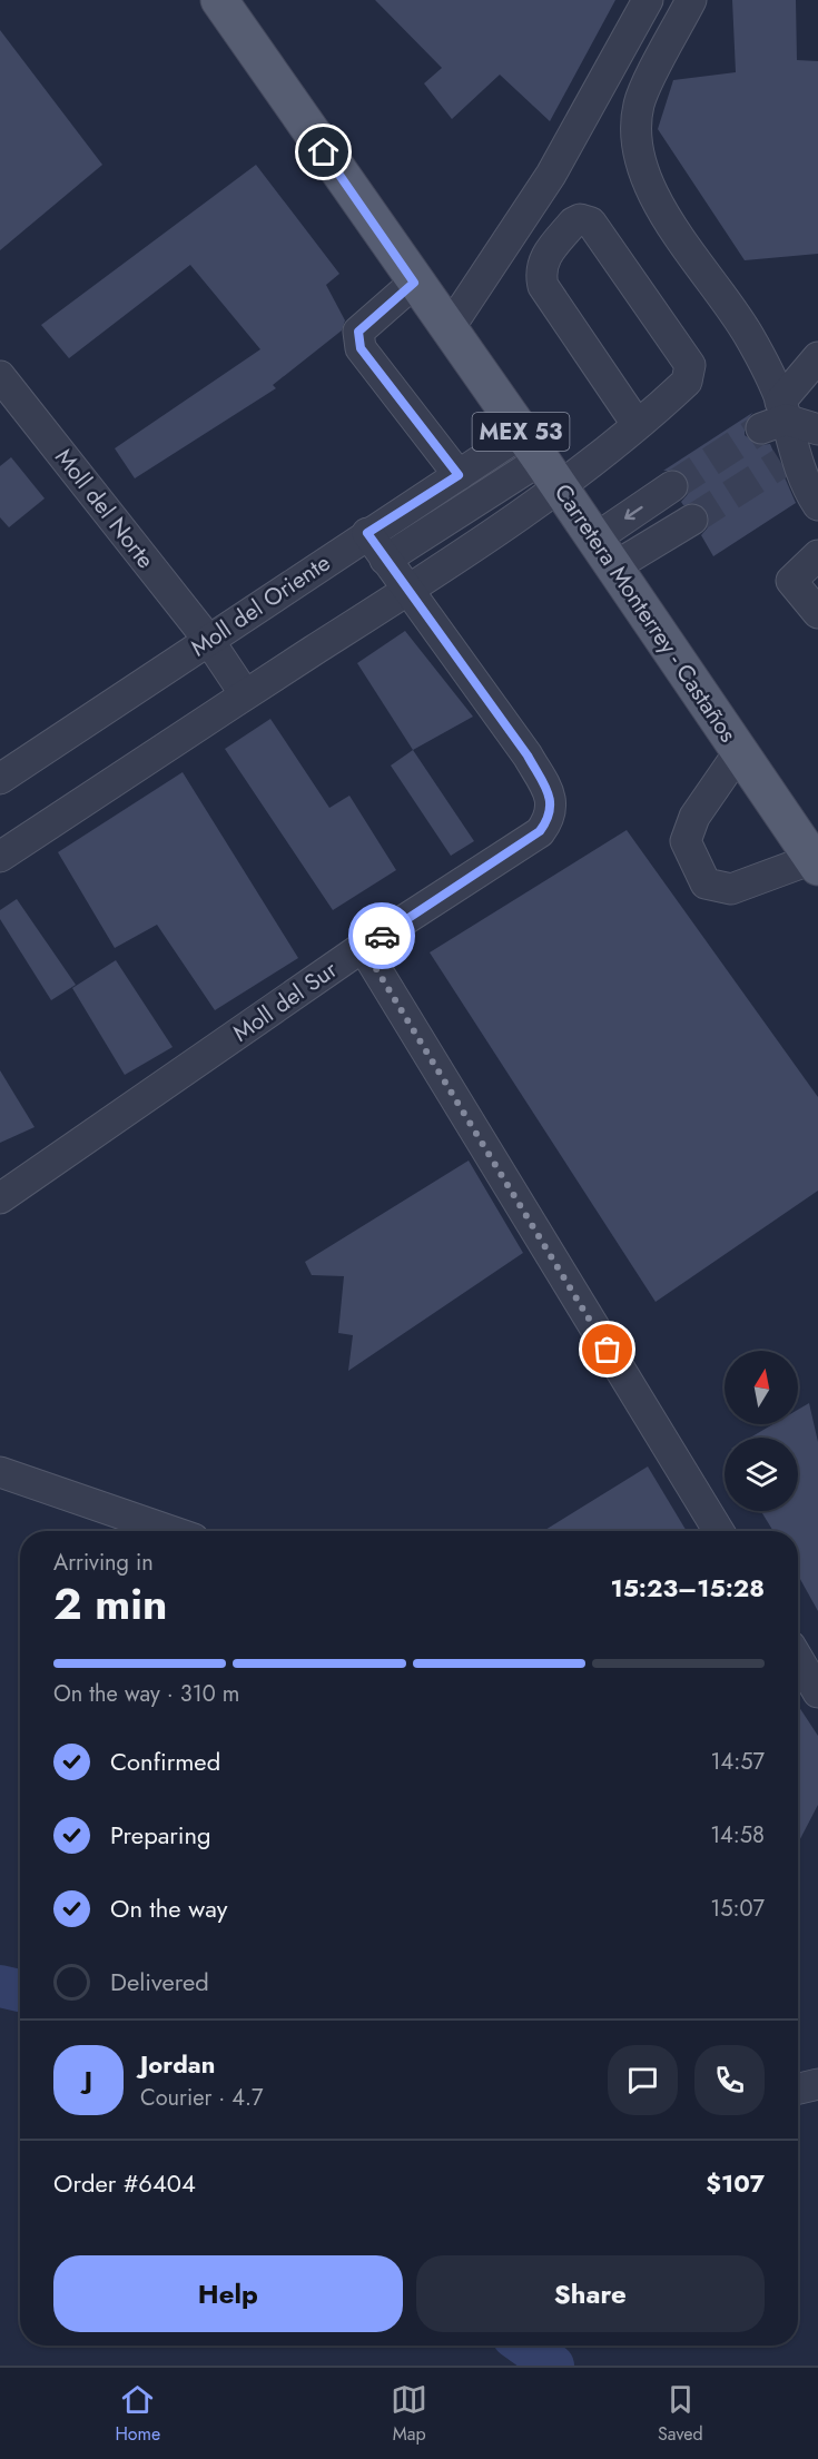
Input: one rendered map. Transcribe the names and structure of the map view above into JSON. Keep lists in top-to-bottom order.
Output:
{
  "streets": {
    "main road": ["MEX 53", "Carretera Monterrey - Castaños"],
    "street": ["Moll del Norte", "Moll del Oriente", "Moll del Sur"]
  },
  "crossings": [
    ["Moll del Norte", "Moll del Oriente"],
    ["Moll del Oriente", "Carretera Monterrey - Castaños"],
    ["Moll del Oriente", "Moll del Sur"]
  ],
  "north": "top",
  "page": {
    "heading": ["2 min", "Arriving in", "15:23–15:28"],
    "panel": [
      "Jordan",
      "Courier · 4.7",
      "Order #6404",
      "$107"
    ],
    "bar": "On the way · 310 m",
    "list": [
      ["Confirmed", "14:57"],
      ["Preparing", "14:58"],
      ["On the way", "15:07"],
      "Delivered"
    ],
    "round": "J",
    "buttons": ["Help", "Share"],
    "tabs": ["Home", "Map", "Saved"]
  }
}
